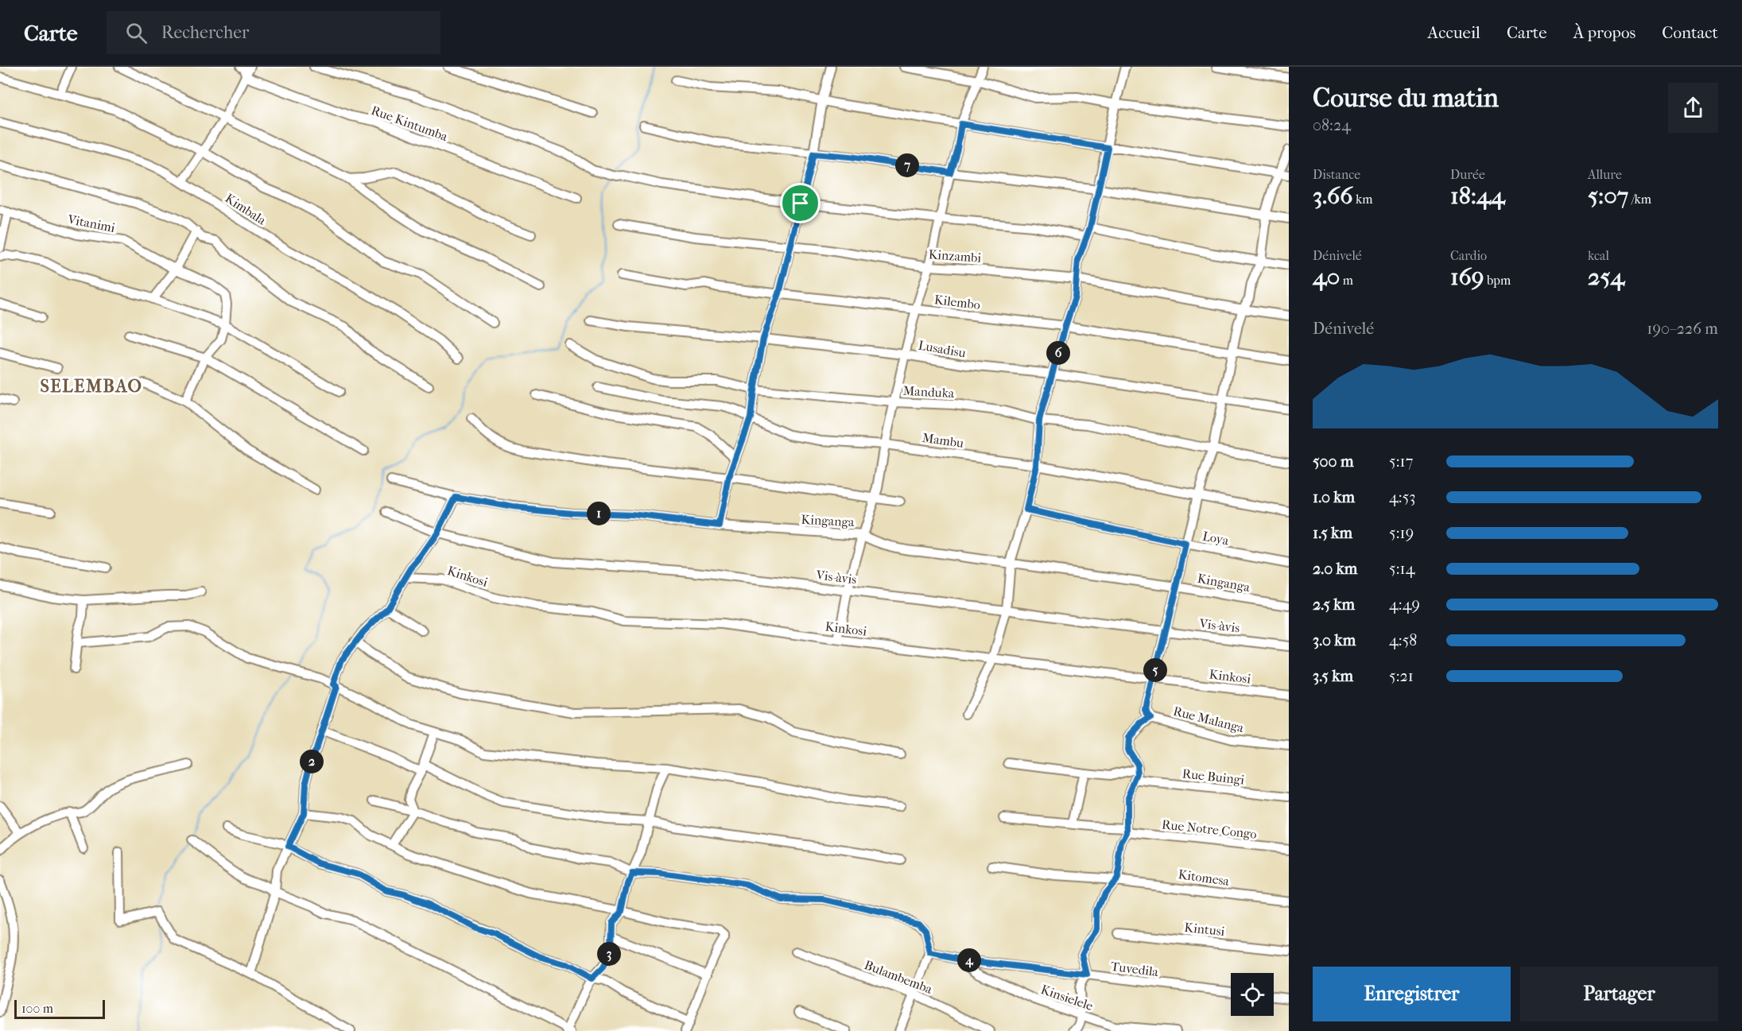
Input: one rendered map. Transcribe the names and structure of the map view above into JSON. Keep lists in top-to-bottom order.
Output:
{
  "streets": {
    "street": [
      "Rue Kintumba",
      "Kimbala",
      "Vitanimi",
      "Kinzambi",
      "Kilembo",
      "Lusadisu",
      "Manduka",
      "Mambu",
      "Kinganga",
      "Loya",
      "Kinkosi",
      "Vis-àvis",
      "Rue Malanga",
      "Rue Buingi",
      "Rue Notre Congo",
      "Kitomesa",
      "Kintusi",
      "Tuvedila",
      "Bulambemba",
      "Kinsielele"
    ]
  },
  "crossings": [
    ["Tuvedila", "Kinsielele"]
  ],
  "districts": ["SELEMBAO"],
  "scale_bar": "100 m",
  "page": {
    "header": "Carte",
    "search": "Rechercher",
    "nav": [
      "Accueil",
      "Carte",
      "À propos",
      "Contact"
    ],
    "heading": ["Course du matin", "08:24"],
    "stats": [
      ["Distance", "3.66 km"],
      ["Durée", "18:44"],
      ["Allure", "5:07 /km"],
      ["Dénivelé", "40 m"],
      ["Cardio", "169 bpm"],
      ["kcal", "254"]
    ],
    "pins": [
      "7",
      "6",
      "1",
      "5",
      "2",
      "3",
      "4"
    ],
    "chart": ["Dénivelé", "190–226 m"],
    "list": [
      {
        "name": "500 m",
        "note": "5:17"
      },
      {
        "name": "1.0 km",
        "note": "4:53"
      },
      {
        "name": "1.5 km",
        "note": "5:19"
      },
      {
        "name": "2.0 km",
        "note": "5:14"
      },
      {
        "name": "2.5 km",
        "note": "4:49"
      },
      {
        "name": "3.0 km",
        "note": "4:58"
      },
      {
        "name": "3.5 km",
        "note": "5:21"
      }
    ],
    "buttons": ["Enregistrer", "Partager"],
    "scale": "100 m"
  }
}
